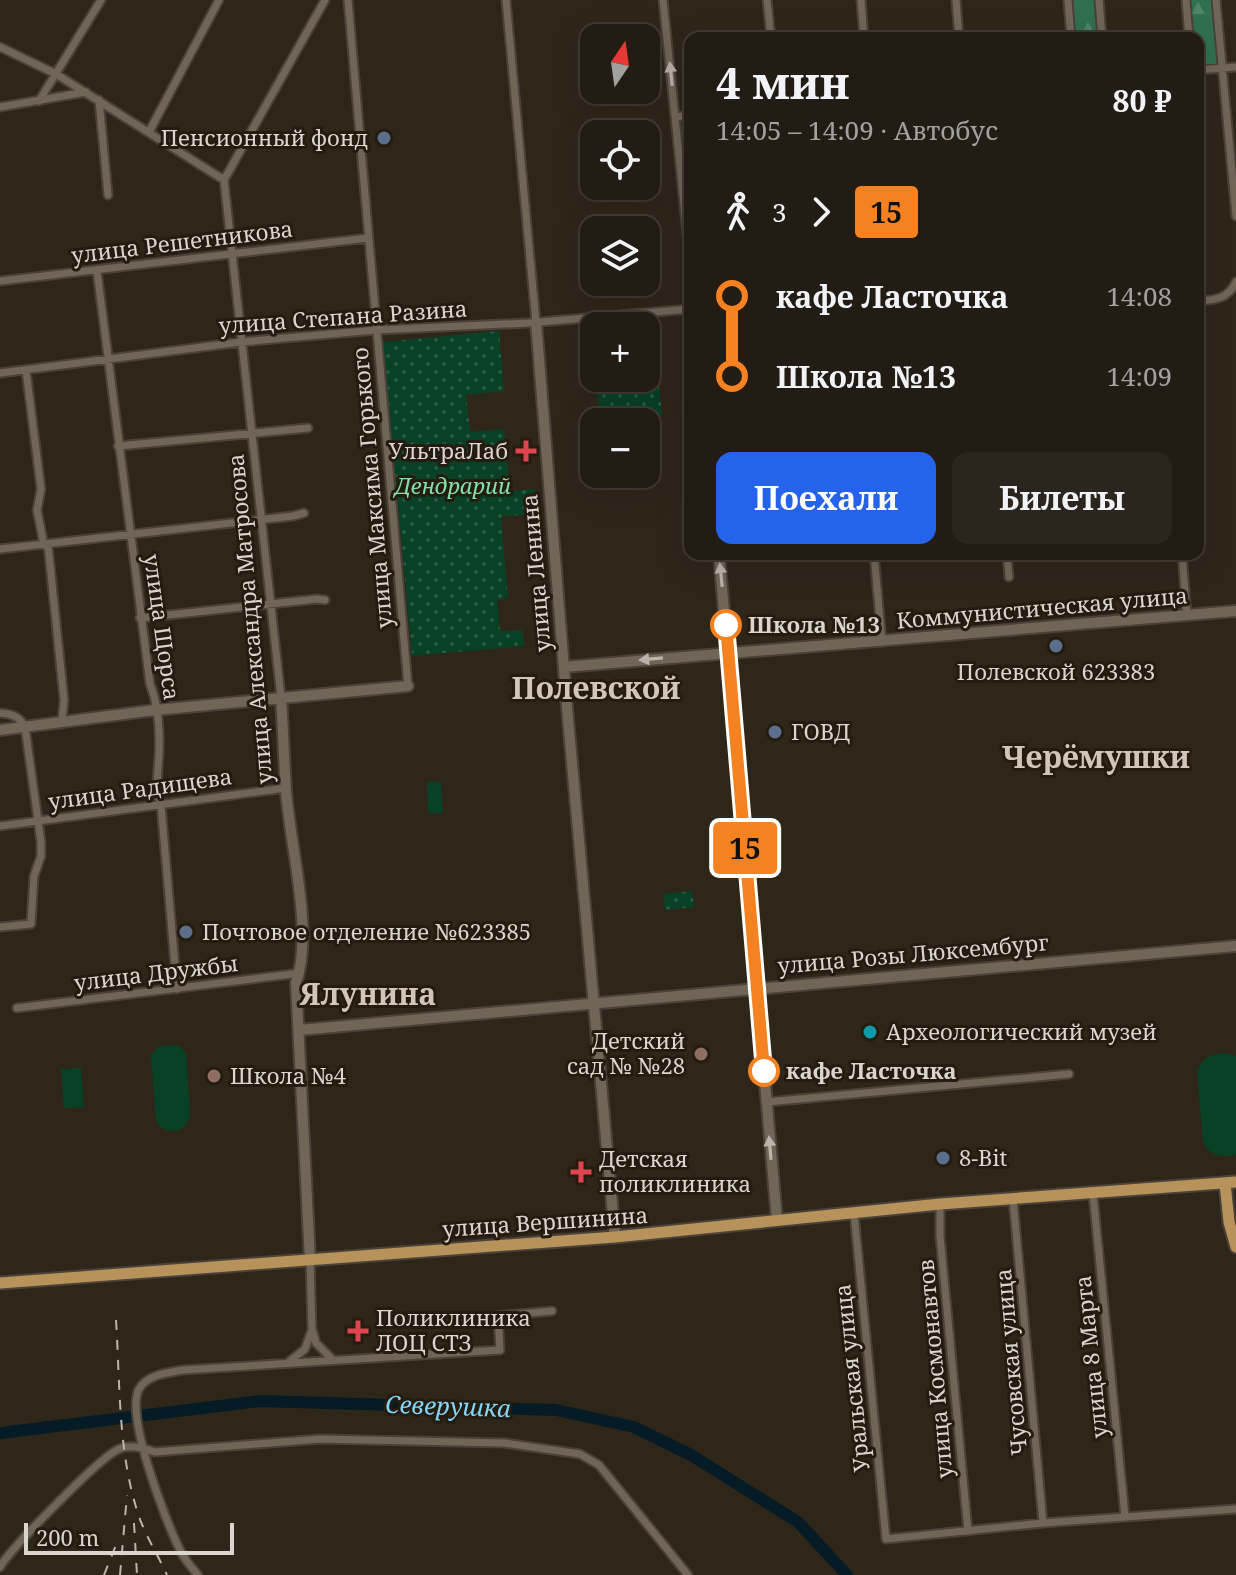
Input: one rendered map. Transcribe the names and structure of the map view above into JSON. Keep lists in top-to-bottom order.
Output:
{
  "streets": {
    "main road": ["улица Вершинина"],
    "street": [
      "улица Решетникова",
      "улица Степана Разина",
      "улица Максима Горького",
      "улица Ленина",
      "Коммунистическая улица",
      "улица Александра Матросова",
      "улица Щорса",
      "улица Радищева",
      "улица Розы Люксембург",
      "улица Дружбы",
      "улица 8 Марта",
      "Чусовская улица",
      "улица Космонавтов",
      "Уральская улица"
    ]
  },
  "crossings": [
    ["улица Решетникова", "улица Максима Горького"],
    ["улица Решетникова", "улица Александра Матросова"],
    ["улица Решетникова", "улица Щорса"],
    ["улица Степана Разина", "улица Максима Горького"],
    ["улица Степана Разина", "улица Ленина"],
    ["улица Степана Разина", "улица Александра Матросова"],
    ["улица Степана Разина", "улица Щорса"],
    ["улица Ленина", "Коммунистическая улица"],
    ["улица Ленина", "улица Розы Люксембург"],
    ["улица Ленина", "улица Вершинина"],
    ["улица Александра Матросова", "улица Радищева"],
    ["улица Александра Матросова", "улица Розы Люксембург"],
    ["улица Александра Матросова", "улица Дружбы"],
    ["улица Александра Матросова", "улица Вершинина"],
    ["улица Щорса", "улица Радищева"],
    ["улица Щорса", "улица Дружбы"],
    ["улица Вершинина", "улица 8 Марта"],
    ["улица Вершинина", "Чусовская улица"],
    ["улица Вершинина", "улица Космонавтов"],
    ["улица Вершинина", "Уральская улица"],
    ["улица Космонавтов", "Уральская улица"]
  ],
  "districts": ["Полевской", "Черёмушки", "Ялунина"],
  "water": ["Северушка"],
  "parks": ["Дендрарий"],
  "places": {
    "other": [
      "Пенсионный фонд",
      "Школа №13",
      "Полевской 623383",
      "ГОВД",
      "Почтовое отделение №623385",
      "Археологический музей",
      "Детский сад № №28",
      "кафе Ласточка",
      "Школа №4",
      "8-Bit"
    ],
    "health": ["УльтраЛаб", "Детская поликлиника", "Поликлиника ЛОЦ СТЗ"]
  },
  "lines": ["bus line 15"],
  "scale_bar": "200 m",
  "north": "top",
  "page": {
    "on_map": "15",
    "map_buttons": ["+", "−"],
    "heading": ["4 мин", "14:05 – 14:09 · Автобус", "80 ₽"],
    "legs": ["3", "15"],
    "list": [
      {
        "name": "кафе Ласточка",
        "value": "14:08"
      },
      {
        "name": "Школа №13",
        "value": "14:09"
      }
    ],
    "buttons": ["Поехали", "Билеты"],
    "scale": "200 m"
  }
}
